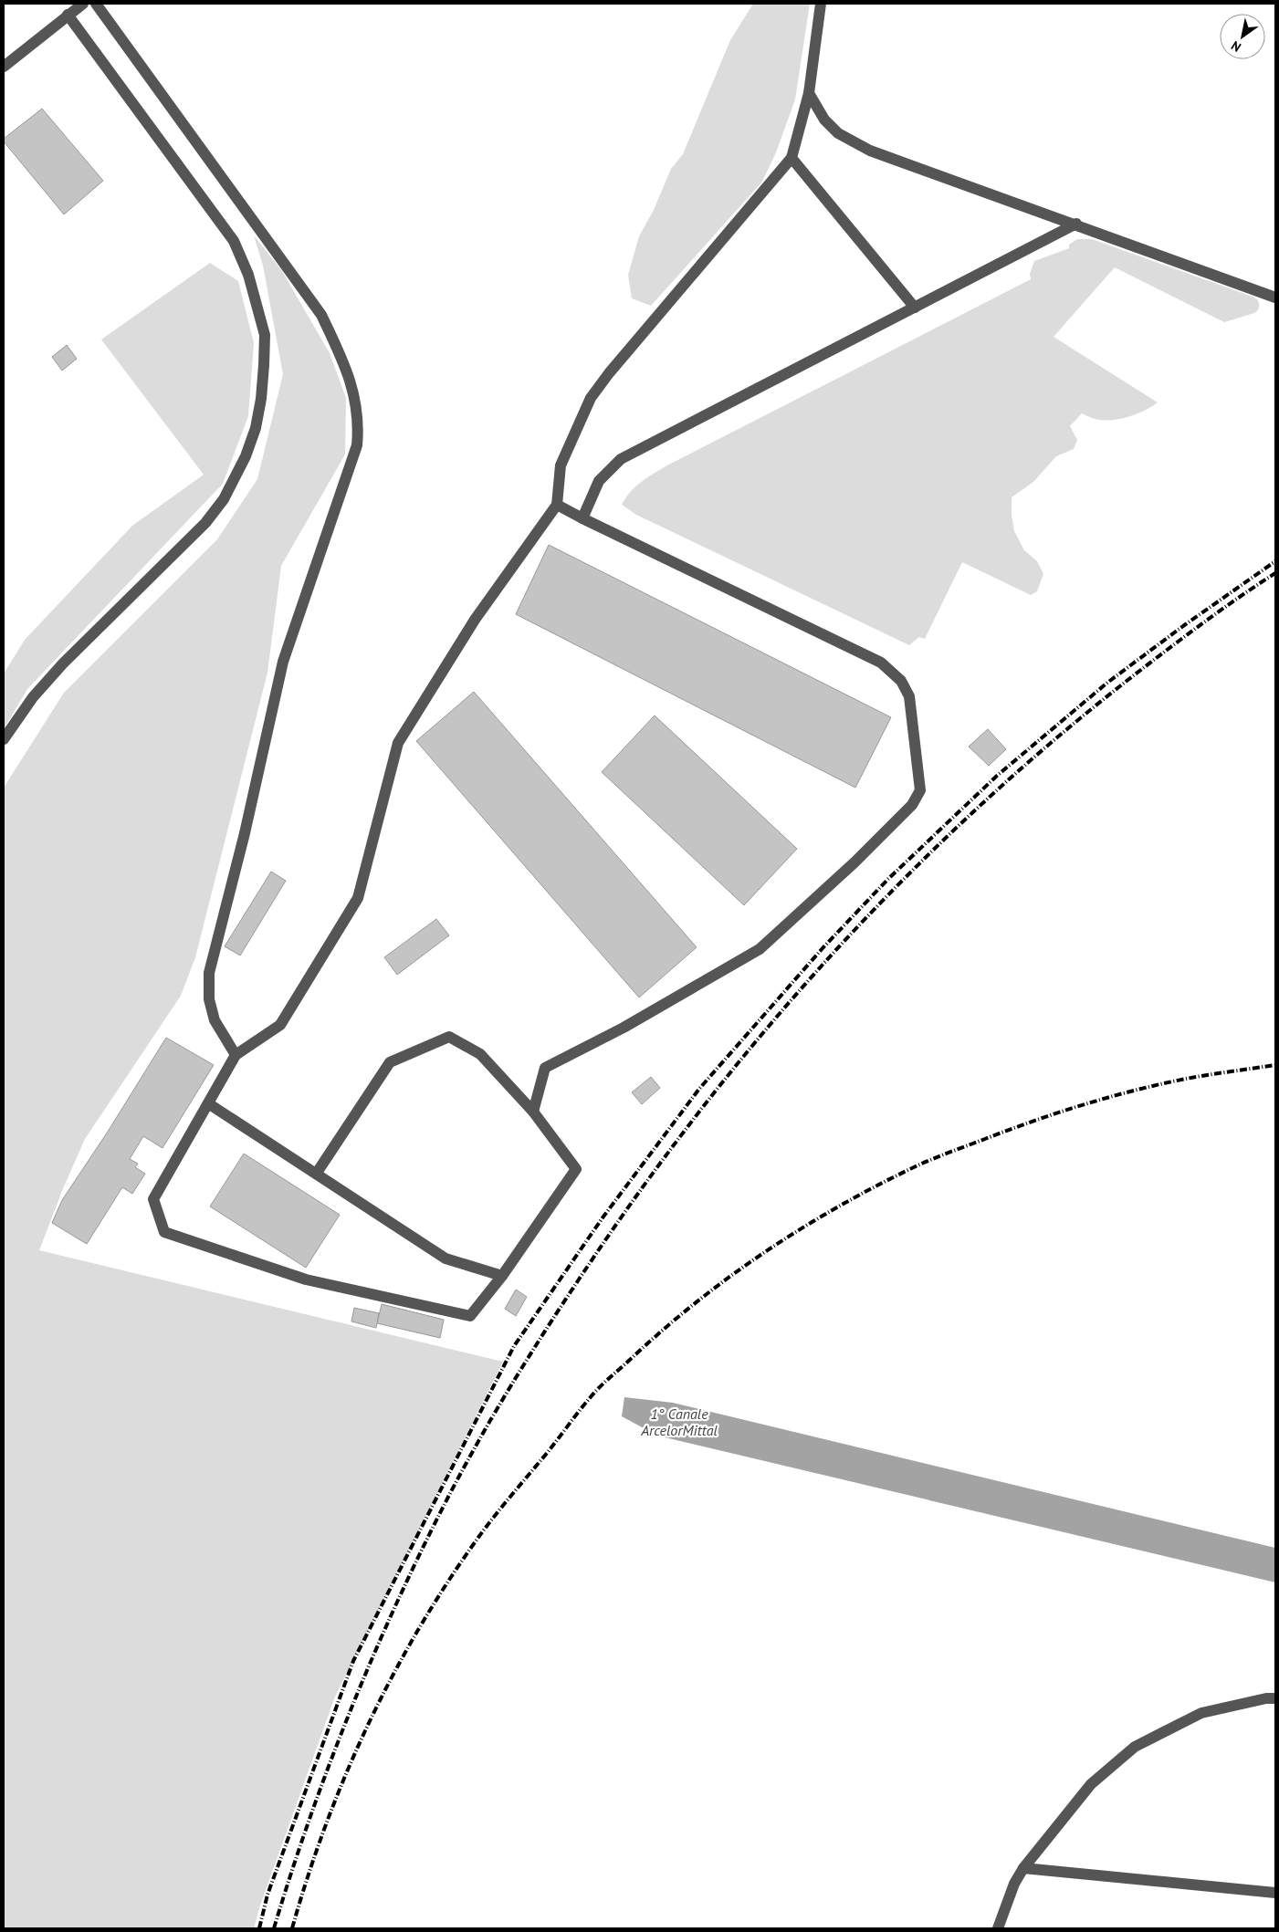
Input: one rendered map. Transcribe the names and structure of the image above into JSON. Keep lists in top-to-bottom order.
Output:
{
  "water": ["1° Canale ArcelorMittal"],
  "north": "bottom left"
}
